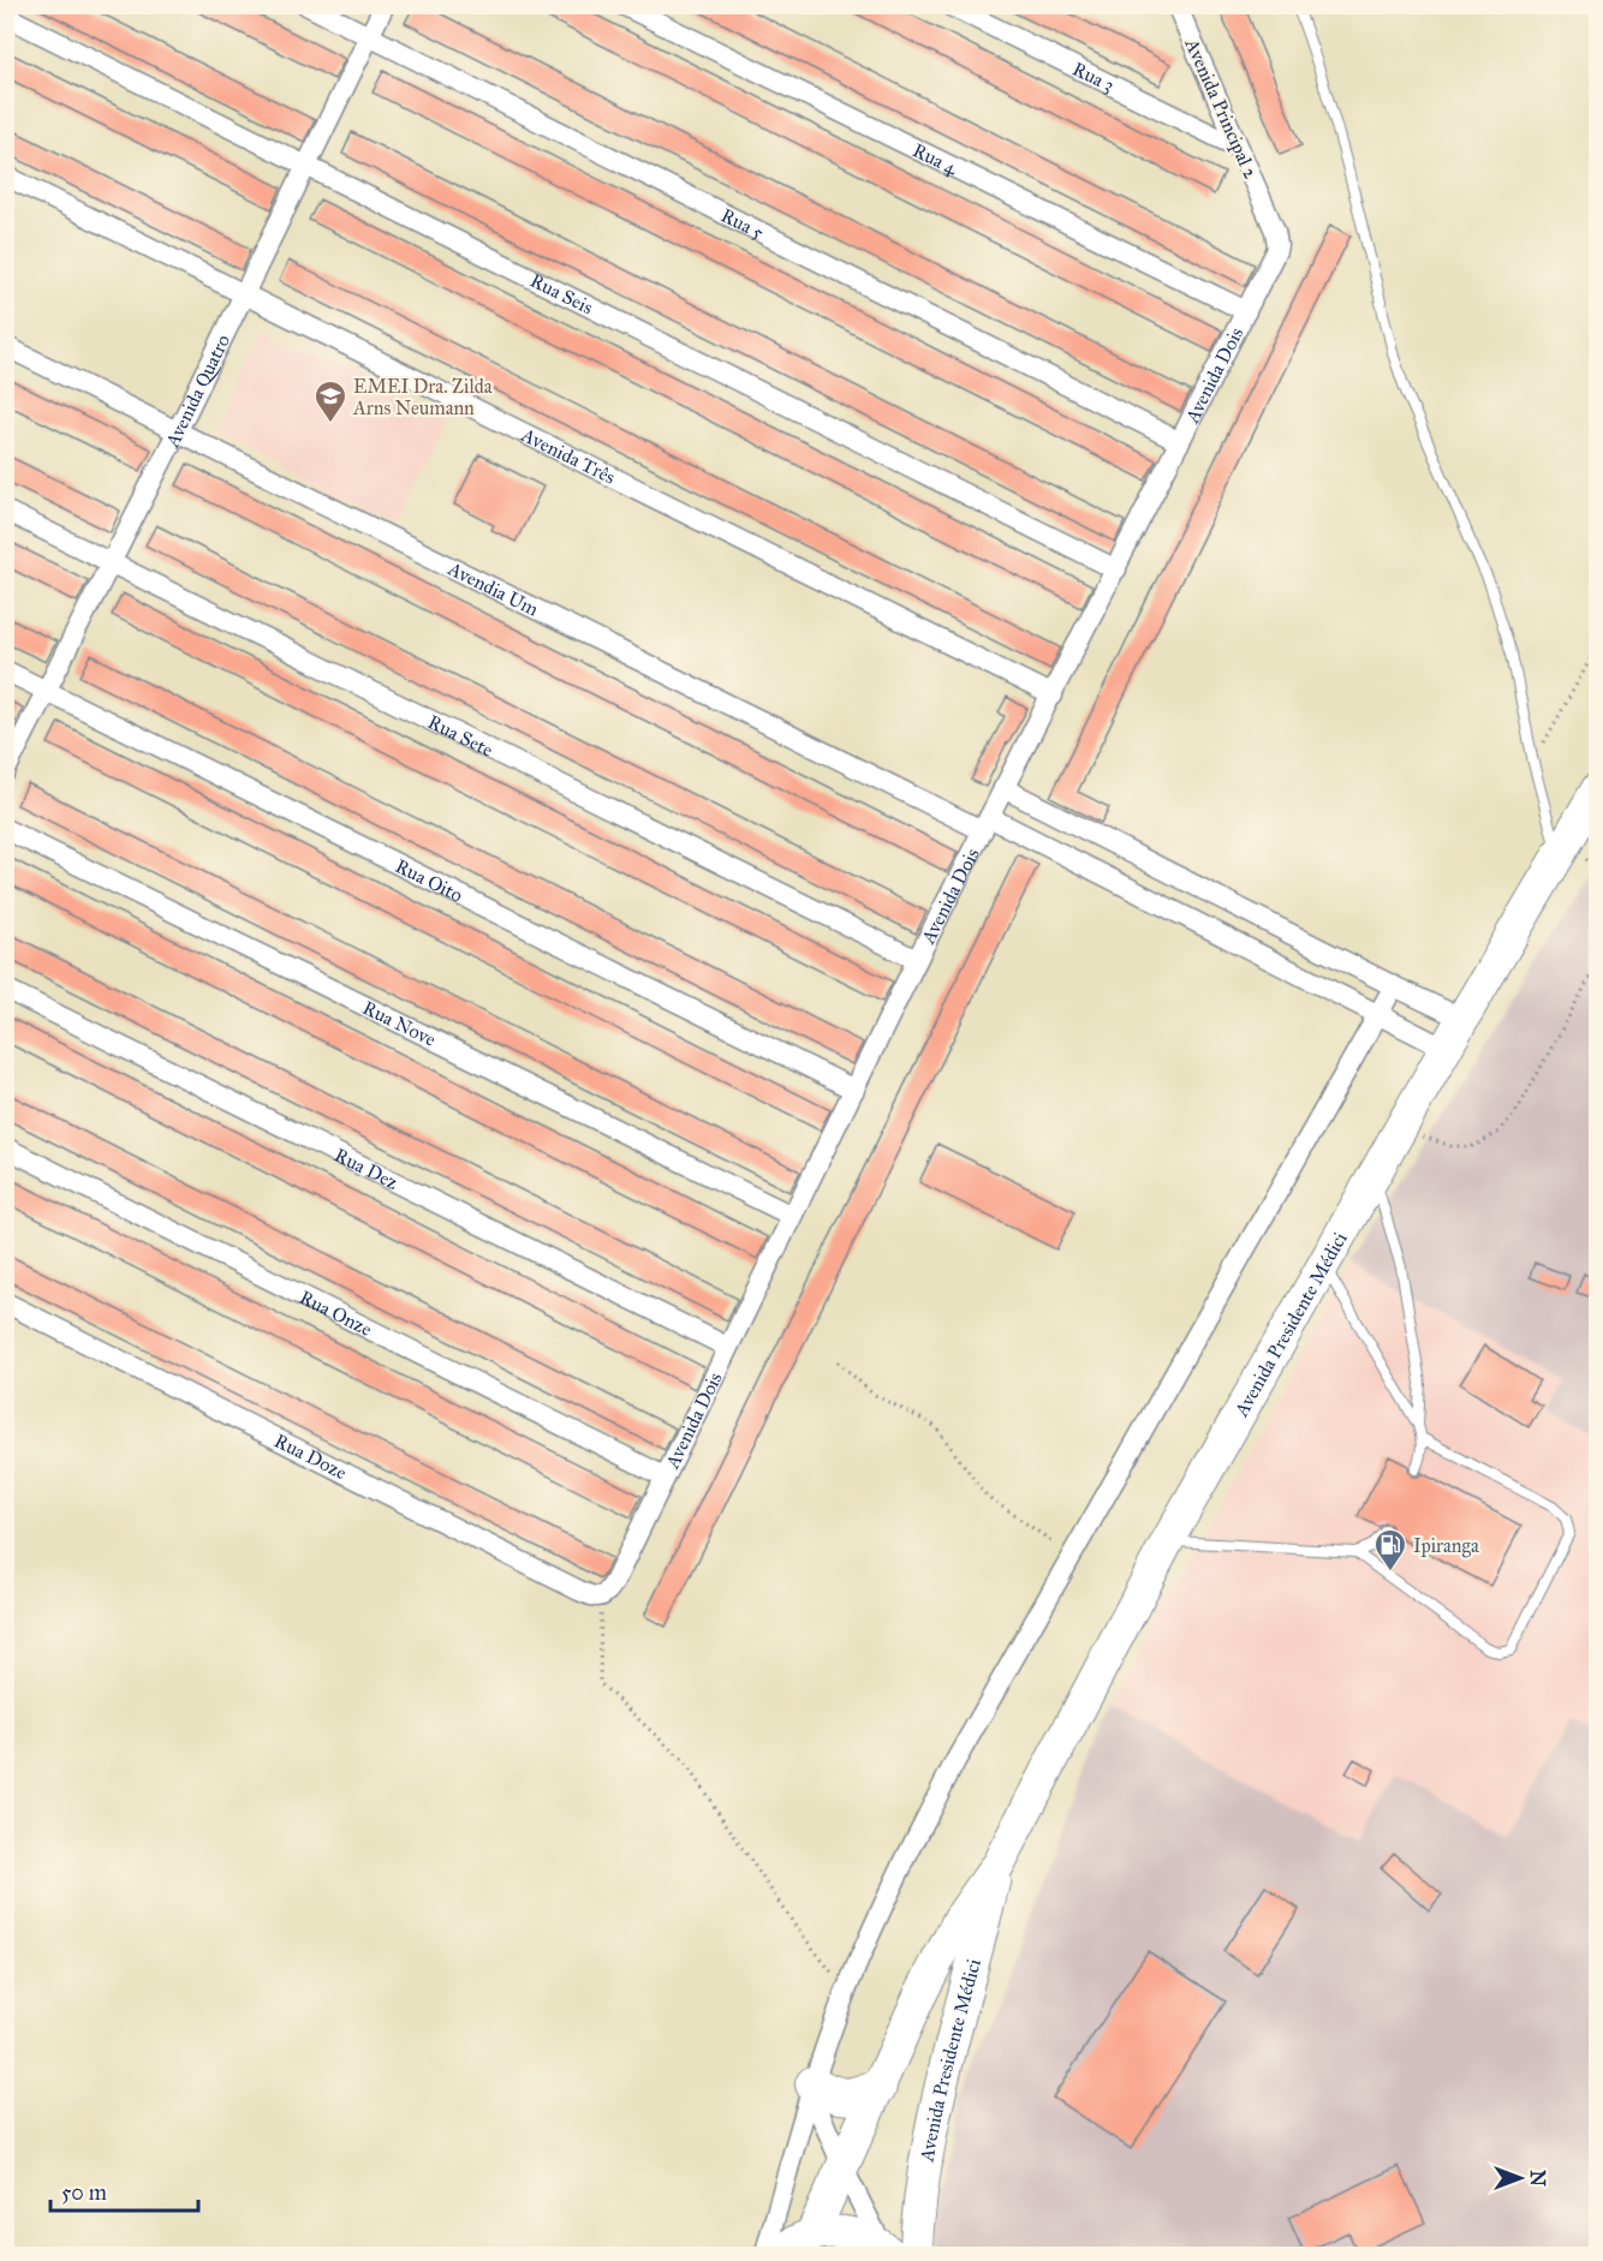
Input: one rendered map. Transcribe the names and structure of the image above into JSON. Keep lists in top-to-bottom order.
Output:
{
  "streets": {
    "main road": ["Avenida Presidente Médici"],
    "street": [
      "Rua 3",
      "Avenida Principal 2",
      "Rua 4",
      "Rua 5",
      "Rua Seis",
      "Avenida Dois",
      "Avenida Quatro",
      "Avenida Três",
      "Avendia Um",
      "Rua Sete",
      "Rua Oito",
      "Rua Nove",
      "Rua Dez",
      "Rua Onze",
      "Rua Doze"
    ]
  },
  "crossings": [
    ["Rua 3", "Avenida Principal 2"],
    ["Avenida Principal 2", "Avenida Dois"],
    ["Rua 4", "Avenida Dois"],
    ["Rua 5", "Avenida Dois"],
    ["Rua 5", "Avenida Quatro"],
    ["Rua Seis", "Avenida Dois"],
    ["Rua Seis", "Avenida Quatro"],
    ["Avenida Dois", "Avenida Três"],
    ["Avenida Dois", "Avendia Um"],
    ["Avenida Dois", "Rua Sete"],
    ["Avenida Dois", "Rua Oito"],
    ["Avenida Dois", "Rua Nove"],
    ["Avenida Dois", "Rua Dez"],
    ["Avenida Dois", "Rua Onze"],
    ["Avenida Dois", "Rua Doze"],
    ["Avenida Quatro", "Avenida Três"],
    ["Avenida Quatro", "Avendia Um"],
    ["Avenida Quatro", "Rua Sete"],
    ["Avenida Quatro", "Rua Oito"],
    ["Avendia Um", "Avenida Presidente Médici"]
  ],
  "places": {
    "school or university": ["EMEI Dra. Zilda Arns Neumann"],
    "fuel station": ["Ipiranga"]
  },
  "scale_bar": "50 m",
  "north": "right"
}
